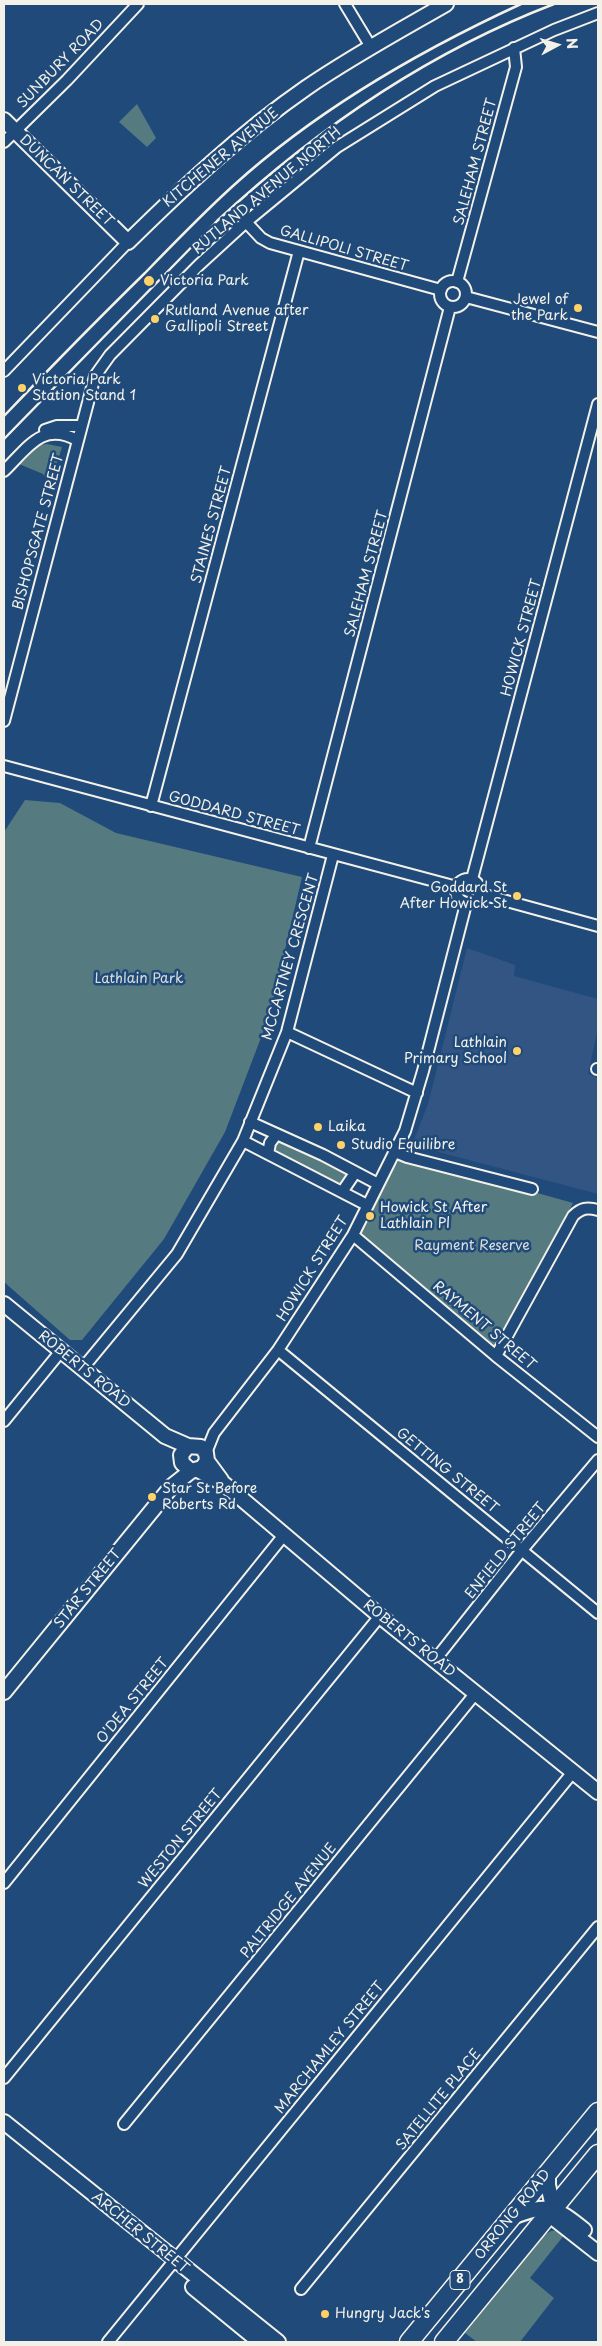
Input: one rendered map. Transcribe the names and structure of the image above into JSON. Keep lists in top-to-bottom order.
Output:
{
  "streets": {
    "highway": ["ORRONG ROAD", "8"],
    "main road": [
      "KITCHENER AVENUE",
      "DUNCAN STREET",
      "ROBERTS ROAD",
      "STAR STREET",
      "ARCHER STREET"
    ],
    "street": [
      "SUNBURY ROAD",
      "SALEHAM STREET",
      "RUTLAND AVENUE NORTH",
      "GALLIPOLI STREET",
      "STAINES STREET",
      "BISHOPSGATE STREET",
      "HOWICK STREET",
      "GODDARD STREET",
      "MCCARTNEY CRESCENT",
      "RAYMENT STREET",
      "GETTING STREET",
      "ENFIELD STREET",
      "O'DEA STREET",
      "WESTON STREET",
      "PALTRIDGE AVENUE",
      "MARCHAMLEY STREET",
      "SATELLITE PLACE"
    ]
  },
  "crossings": [
    ["SUNBURY ROAD", "DUNCAN STREET"],
    ["KITCHENER AVENUE", "DUNCAN STREET"],
    ["SALEHAM STREET", "RUTLAND AVENUE NORTH"],
    ["SALEHAM STREET", "GALLIPOLI STREET"],
    ["SALEHAM STREET", "GODDARD STREET"],
    ["RUTLAND AVENUE NORTH", "GALLIPOLI STREET"],
    ["RUTLAND AVENUE NORTH", "BISHOPSGATE STREET"],
    ["GALLIPOLI STREET", "STAINES STREET"],
    ["STAINES STREET", "GODDARD STREET"],
    ["HOWICK STREET", "GODDARD STREET"],
    ["HOWICK STREET", "RAYMENT STREET"],
    ["HOWICK STREET", "ROBERTS ROAD"],
    ["HOWICK STREET", "GETTING STREET"],
    ["HOWICK STREET", "STAR STREET"],
    ["GODDARD STREET", "MCCARTNEY CRESCENT"],
    ["MCCARTNEY CRESCENT", "ROBERTS ROAD"],
    ["ROBERTS ROAD", "ENFIELD STREET"],
    ["ROBERTS ROAD", "STAR STREET"],
    ["ROBERTS ROAD", "O'DEA STREET"],
    ["ROBERTS ROAD", "WESTON STREET"],
    ["ROBERTS ROAD", "PALTRIDGE AVENUE"],
    ["ROBERTS ROAD", "MARCHAMLEY STREET"],
    ["GETTING STREET", "ENFIELD STREET"],
    ["MARCHAMLEY STREET", "ARCHER STREET"]
  ],
  "parks": ["Lathlain Park", "Rayment Reserve"],
  "places": [
    "Victoria Park",
    "Jewel of the Park",
    "Rutland Avenue after Gallipoli Street",
    "Victoria Park Station Stand 1",
    "Goddard St After Howick St",
    "Lathlain Primary School",
    "Laika",
    "Studio Equilibre",
    "Howick St After Lathlain Pl",
    "Star St Before Roberts Rd",
    "Hungry Jack's"
  ],
  "north": "right"
}
